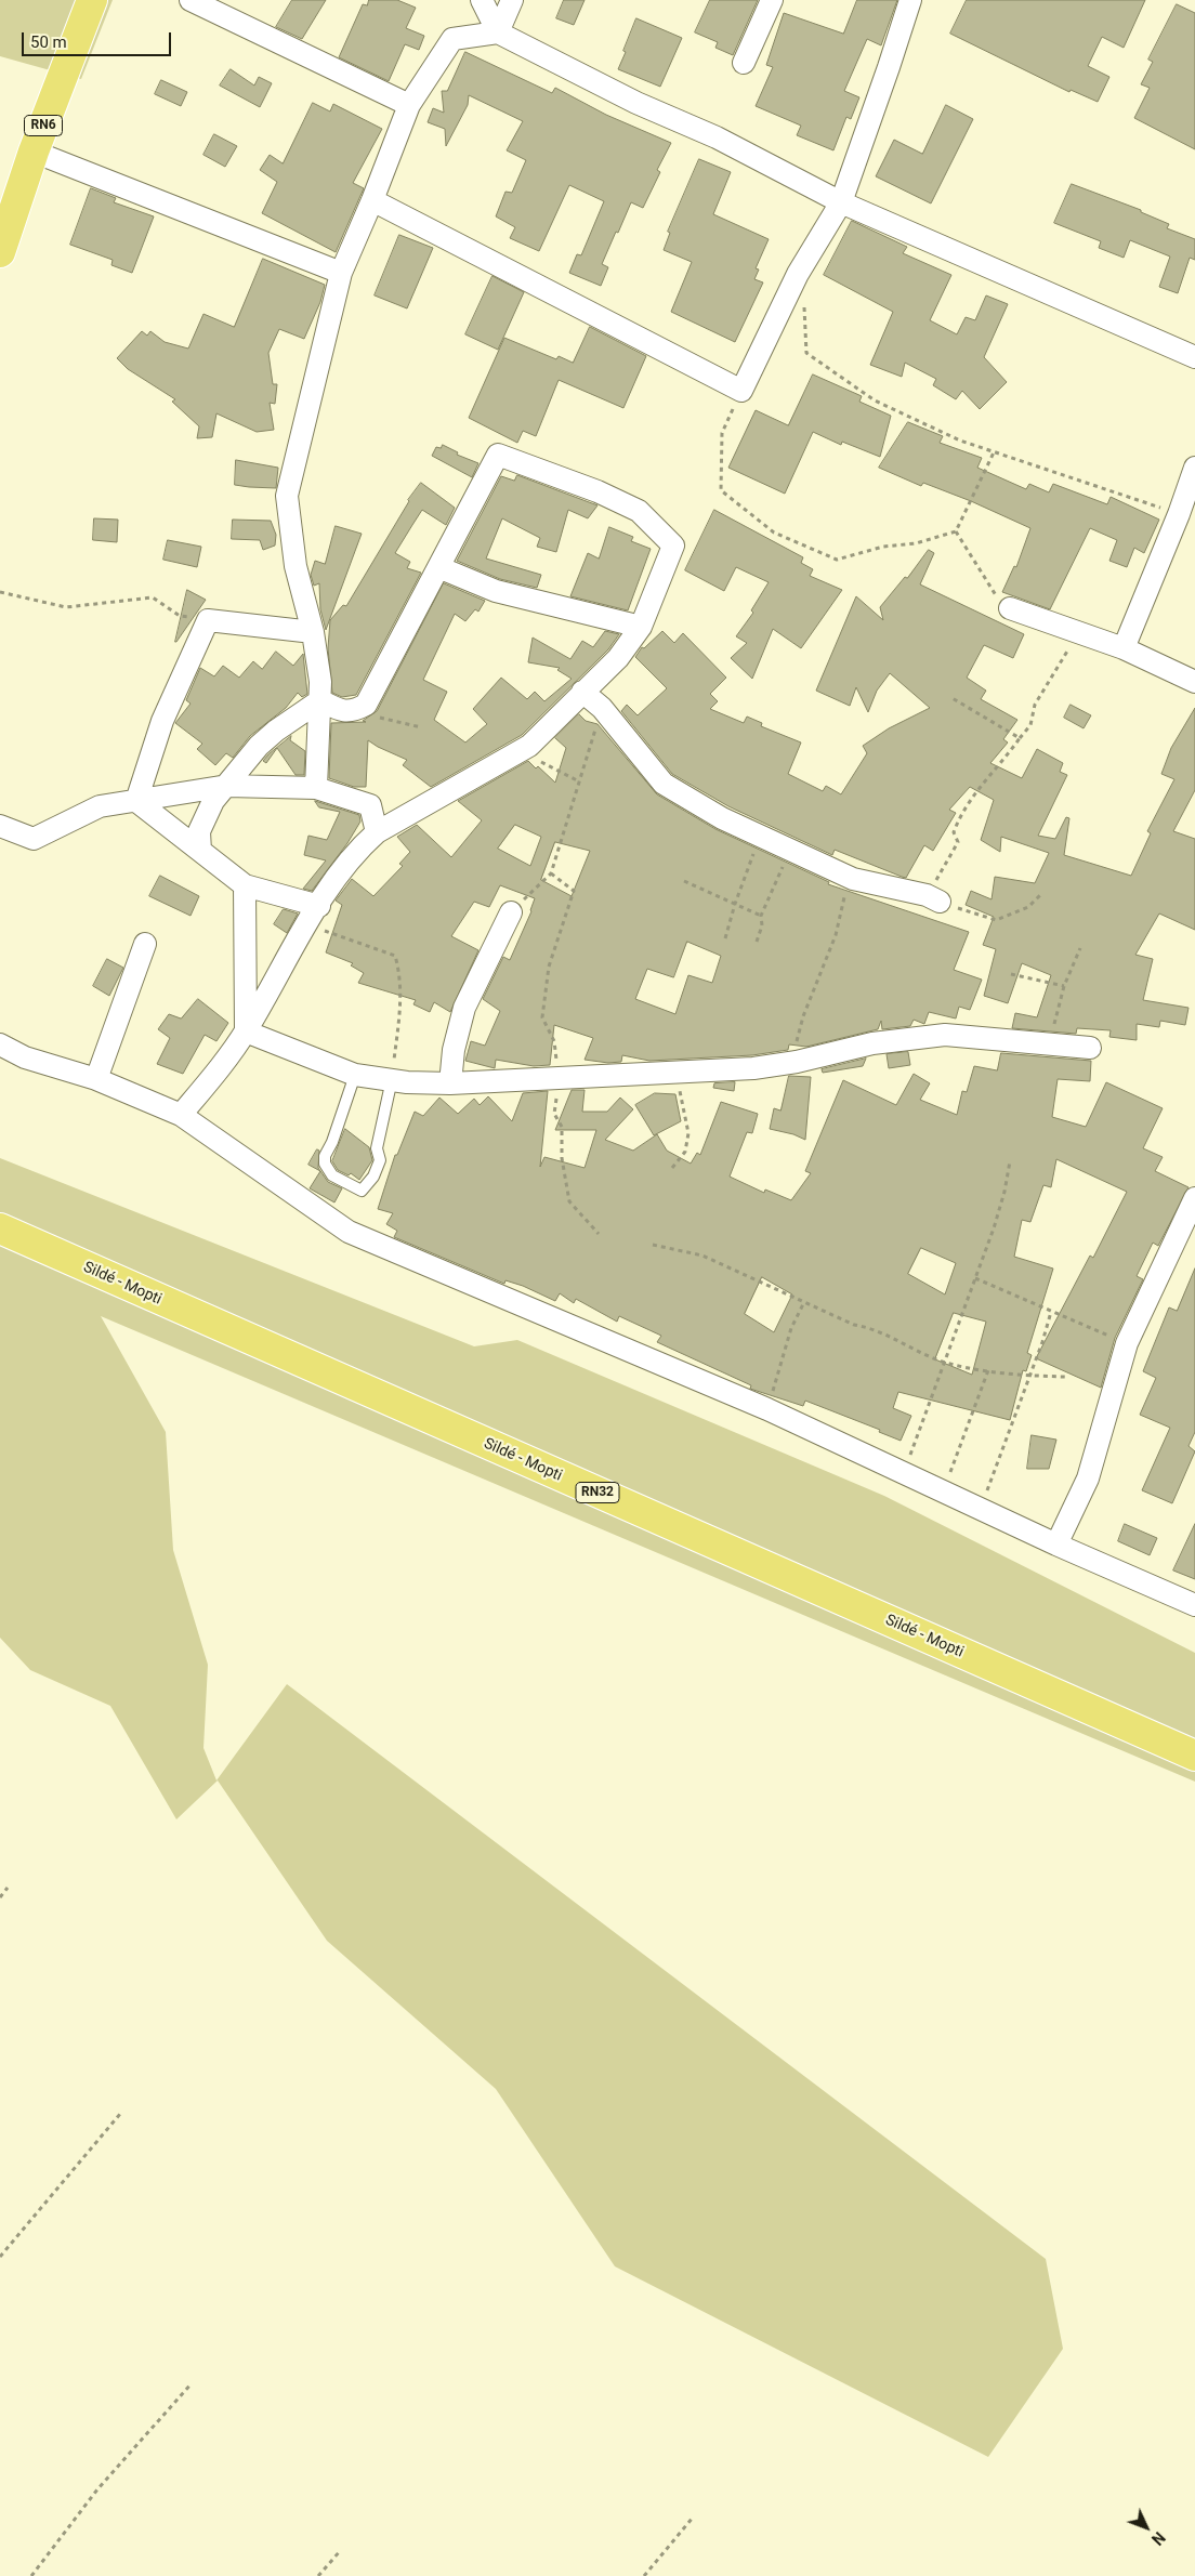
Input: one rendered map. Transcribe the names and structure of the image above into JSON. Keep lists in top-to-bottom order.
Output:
{
  "streets": {
    "main road": ["RN6", "Sildé - Mopti", "RN32"]
  },
  "scale_bar": "50 m",
  "north": "bottom right"
}
